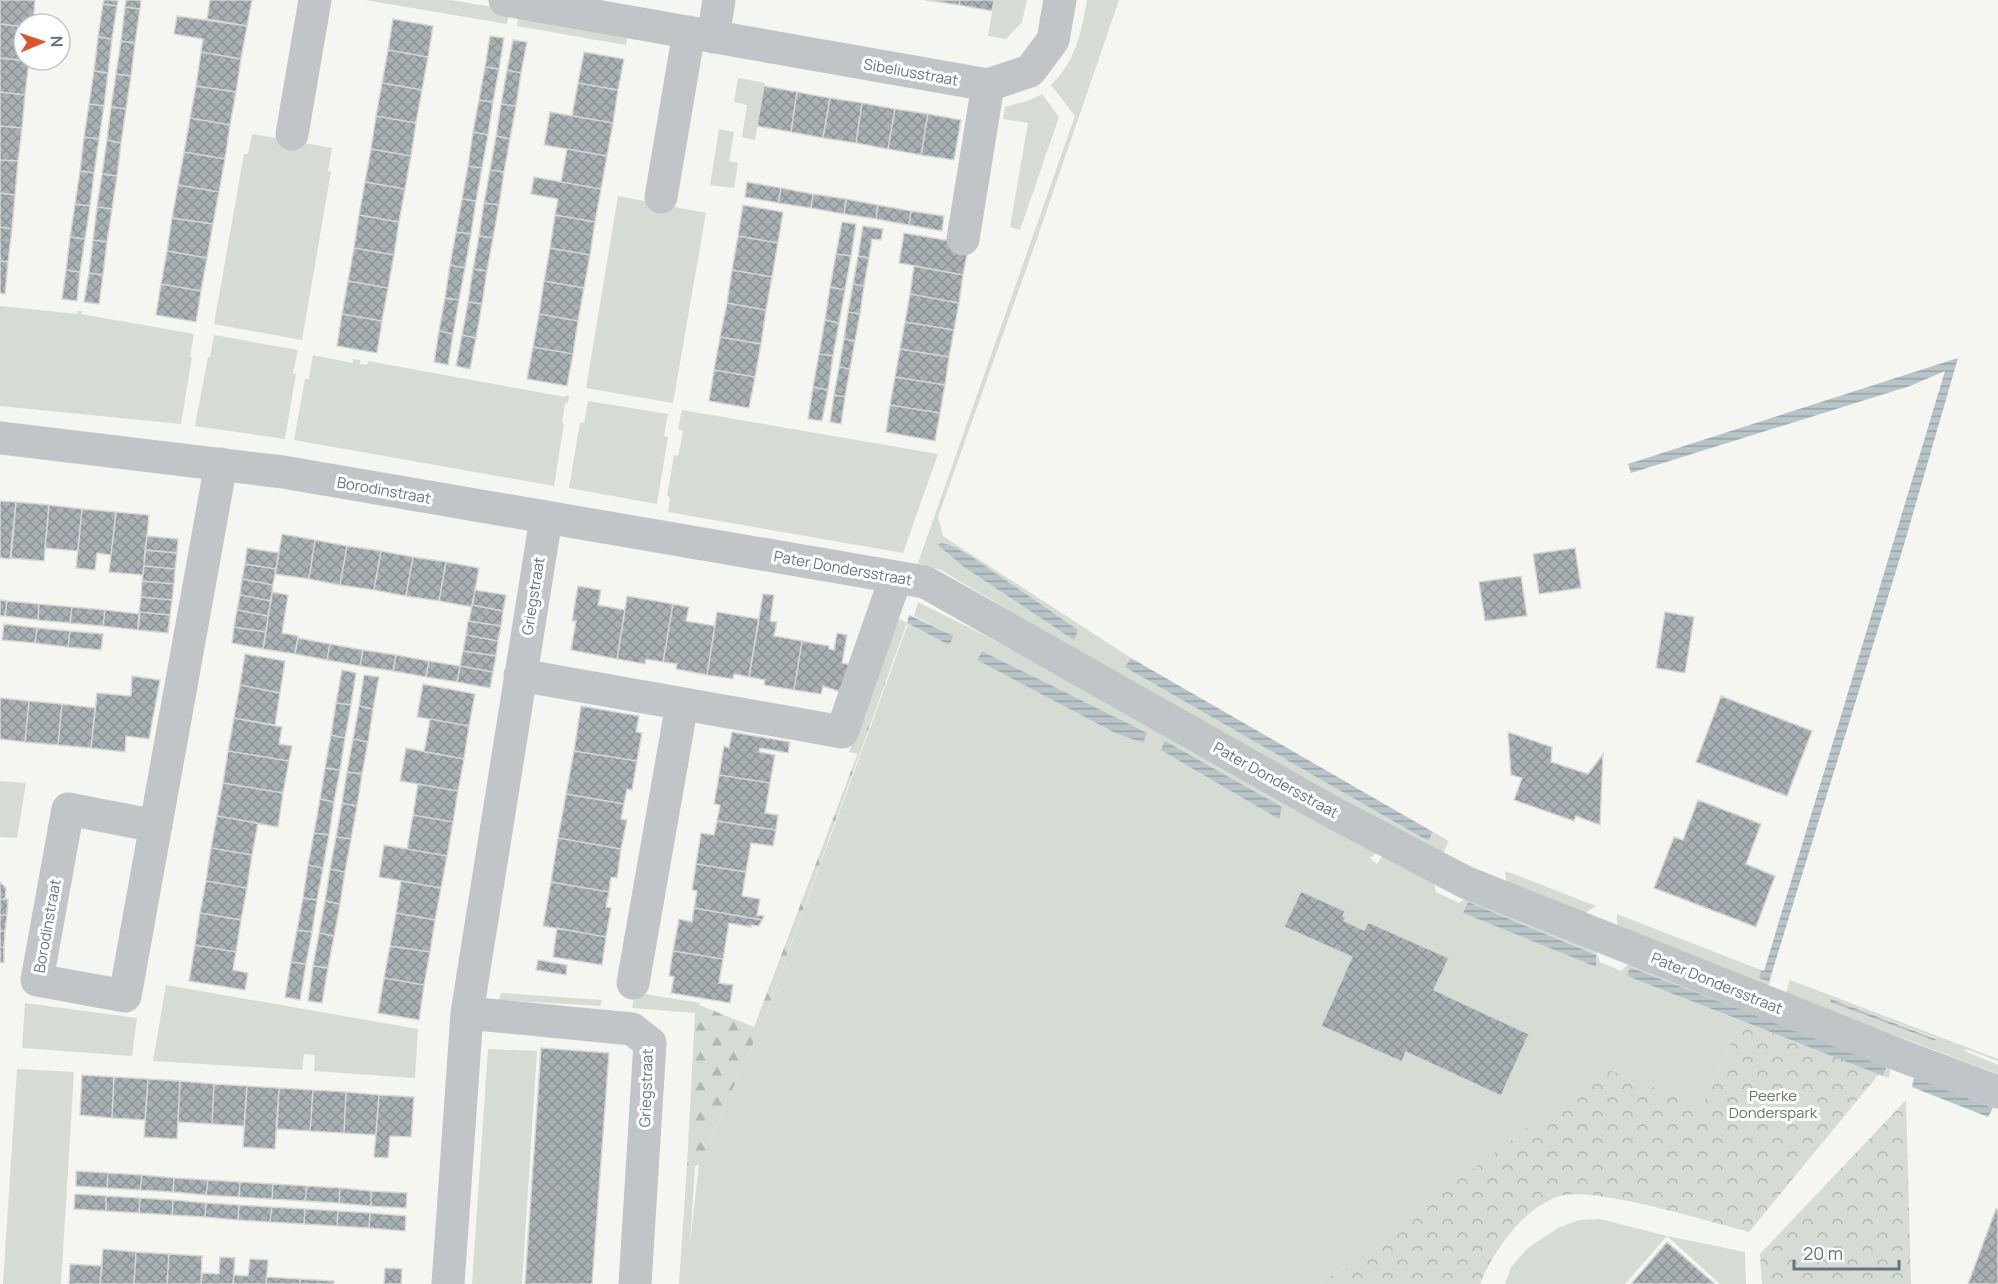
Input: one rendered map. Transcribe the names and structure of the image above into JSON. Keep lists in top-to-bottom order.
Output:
{
  "streets": {
    "street": [
      "Sibeliusstraat",
      "Borodinstraat",
      "Pater Dondersstraat",
      "Griegstraat"
    ]
  },
  "crossings": [
    ["Borodinstraat", "Pater Dondersstraat"],
    ["Borodinstraat", "Griegstraat"],
    ["Pater Dondersstraat", "Griegstraat"]
  ],
  "parks": ["Peerke Donderspark"],
  "scale_bar": "20 m",
  "north": "right"
}
